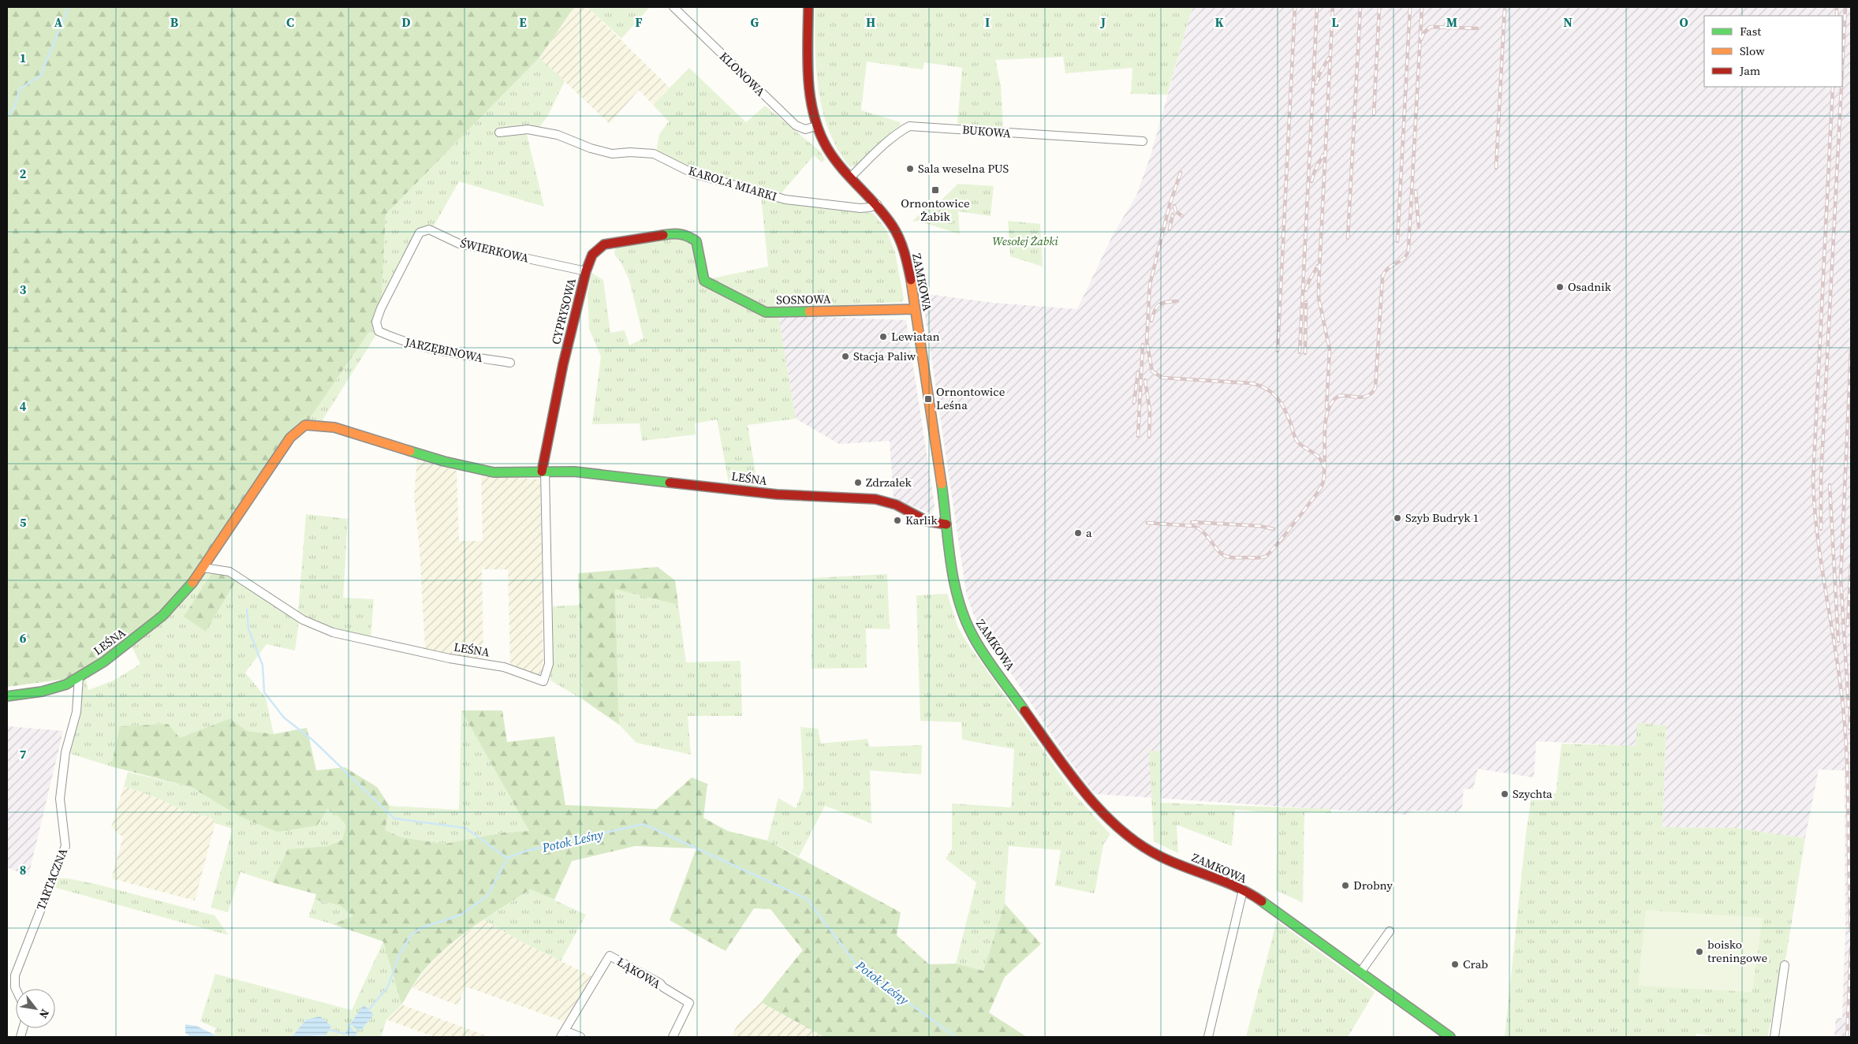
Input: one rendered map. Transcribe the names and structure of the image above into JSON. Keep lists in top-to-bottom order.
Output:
{
  "streets": {
    "street": [
      "KLONOWA",
      "BUKOWA",
      "KAROLA MIARKI",
      "ŚWIERKOWA",
      "ZAMKOWA",
      "SOSNOWA",
      "CYPRYSOWA",
      "JARZĘBINOWA",
      "LEŚNA",
      "TARTACZNA",
      "ŁĄKOWA"
    ]
  },
  "crossings": [
    ["KLONOWA", "ZAMKOWA"],
    ["BUKOWA", "ZAMKOWA"],
    ["KAROLA MIARKI", "ZAMKOWA"],
    ["ŚWIERKOWA", "CYPRYSOWA"],
    ["ŚWIERKOWA", "JARZĘBINOWA"],
    ["ZAMKOWA", "SOSNOWA"],
    ["ZAMKOWA", "LEŚNA"],
    ["SOSNOWA", "CYPRYSOWA"],
    ["CYPRYSOWA", "LEŚNA"],
    ["LEŚNA", "TARTACZNA"]
  ],
  "water": ["Potok Leśny"],
  "parks": ["Wesołej Żabki"],
  "places": {
    "other": [
      "Sala weselna PUS",
      "Osadnik",
      "Lewiatan",
      "Stacja Paliw",
      "Zdrzałek",
      "Szyb Budryk 1",
      "Karlik",
      "a",
      "Szychta",
      "Drobny",
      "boisko treningowe",
      "Crab"
    ],
    "transit": ["Ornontowice Żabik", "Ornontowice Leśna"]
  },
  "legend": ["Fast", "Slow", "Jam"],
  "north": "bottom right",
  "grid": {
    "columns": [
      "A",
      "B",
      "C",
      "D",
      "E",
      "F",
      "G",
      "H",
      "I",
      "J",
      "K",
      "L",
      "M",
      "N",
      "O"
    ],
    "rows": [
      "1",
      "2",
      "3",
      "4",
      "5",
      "6",
      "7",
      "8"
    ]
  }
}
